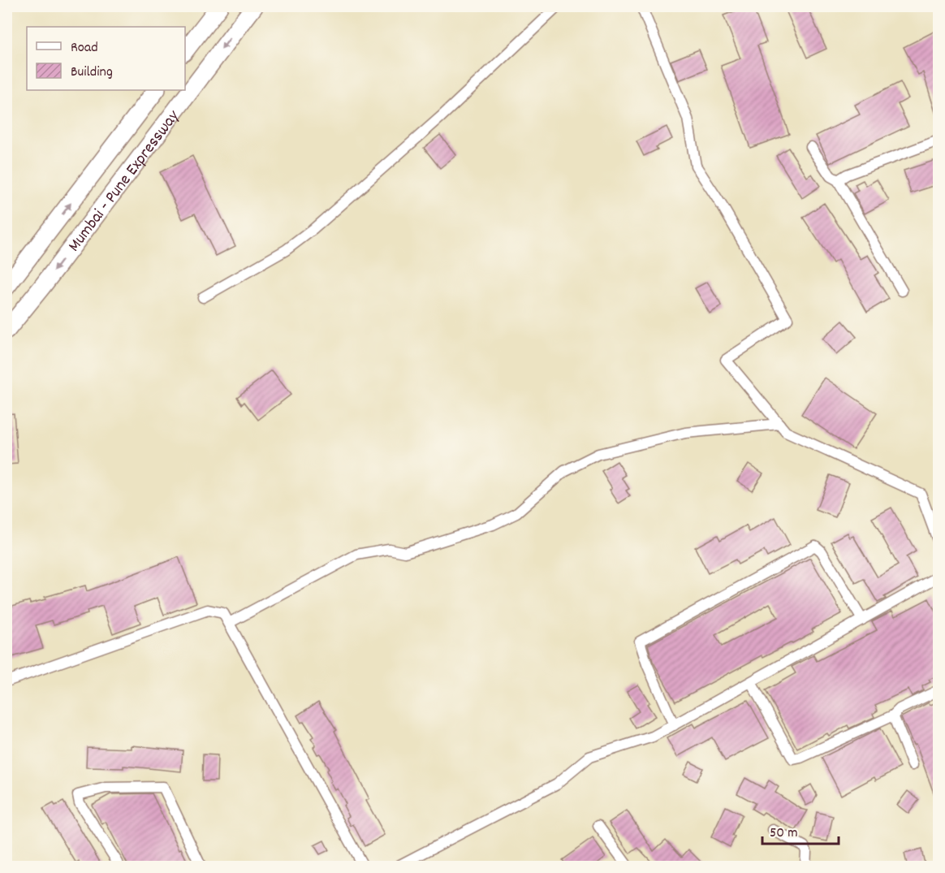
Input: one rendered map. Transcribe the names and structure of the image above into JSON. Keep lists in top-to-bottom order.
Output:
{
  "streets": {
    "highway": ["Mumbai - Pune Expressway"]
  },
  "legend": ["Road", "Building"],
  "scale_bar": "50 m"
}
